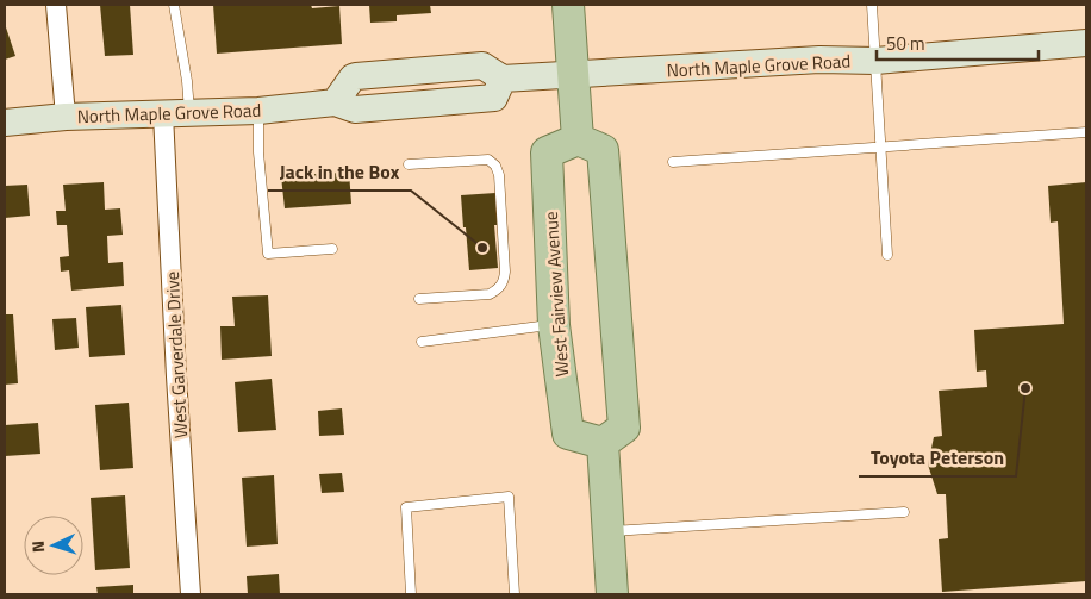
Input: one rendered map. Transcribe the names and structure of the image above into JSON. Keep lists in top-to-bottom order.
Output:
{
  "streets": {
    "main road": ["North Maple Grove Road", "West Fairview Avenue"],
    "street": ["West Garverdale Drive"]
  },
  "crossings": [
    ["North Maple Grove Road", "West Garverdale Drive"]
  ],
  "places": ["Jack in the Box", "Toyota Peterson"],
  "scale_bar": "50 m",
  "north": "left"
}
